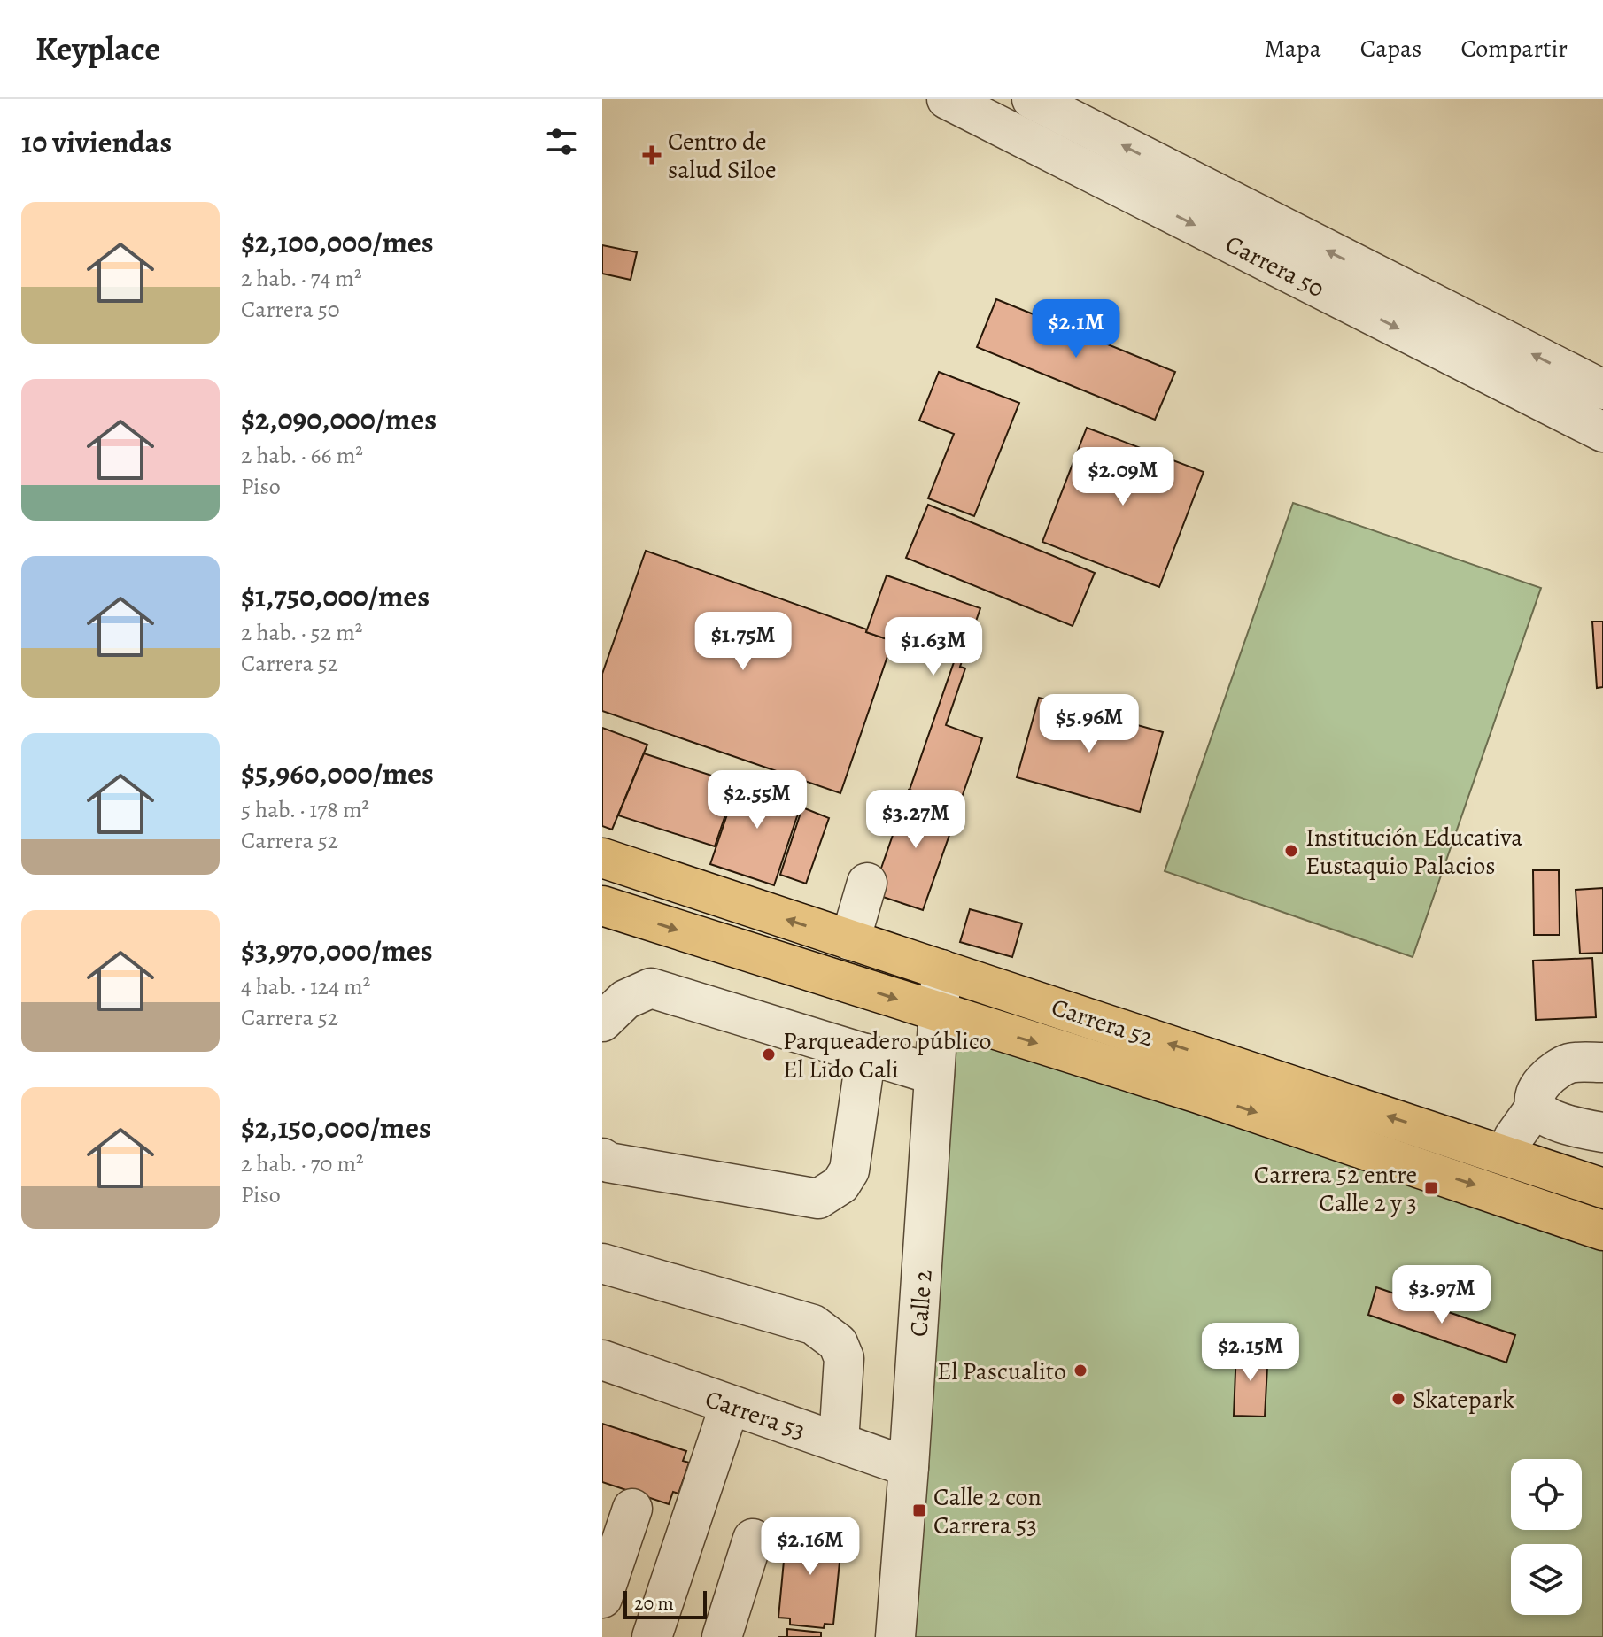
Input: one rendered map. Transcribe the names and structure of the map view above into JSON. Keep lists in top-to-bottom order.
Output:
{
  "streets": {
    "main road": ["Carrera 52"],
    "street": ["Carrera 50", "Calle 2", "Carrera 53"]
  },
  "crossings": [
    ["Carrera 52", "Calle 2"],
    ["Calle 2", "Carrera 53"]
  ],
  "places": {
    "health": ["Centro de salud Siloe"],
    "other": [
      "Institución Educativa Eustaquio Palacios",
      "Parqueadero público El Lido Cali",
      "El Pascualito",
      "Skatepark"
    ],
    "transit": ["Carrera 52 entre Calle 2 y 3", "Calle 2 con Carrera 53"]
  },
  "scale_bar": "20 m",
  "page": {
    "header": "Keyplace",
    "nav": ["Mapa", "Capas", "Compartir"],
    "heading": "10 viviendas",
    "list": [
      {
        "name": "$2,100,000/mes",
        "note": "2 hab. · 74 m² · Carrera 50"
      },
      {
        "name": "$2,090,000/mes",
        "note": "2 hab. · 66 m² · Piso"
      },
      {
        "name": "$1,750,000/mes",
        "note": "2 hab. · 52 m² · Carrera 52"
      },
      {
        "name": "$5,960,000/mes",
        "note": "5 hab. · 178 m² · Carrera 52"
      },
      {
        "name": "$3,970,000/mes",
        "note": "4 hab. · 124 m² · Carrera 52"
      },
      {
        "name": "$2,150,000/mes",
        "note": "2 hab. · 70 m² · Piso"
      }
    ],
    "price": [
      "$2.1M",
      "$2.09M",
      "$1.75M",
      "$1.63M",
      "$5.96M",
      "$2.55M",
      "$3.27M",
      "$3.97M",
      "$2.15M",
      "$2.16M"
    ],
    "scale": "20 m"
  }
}
